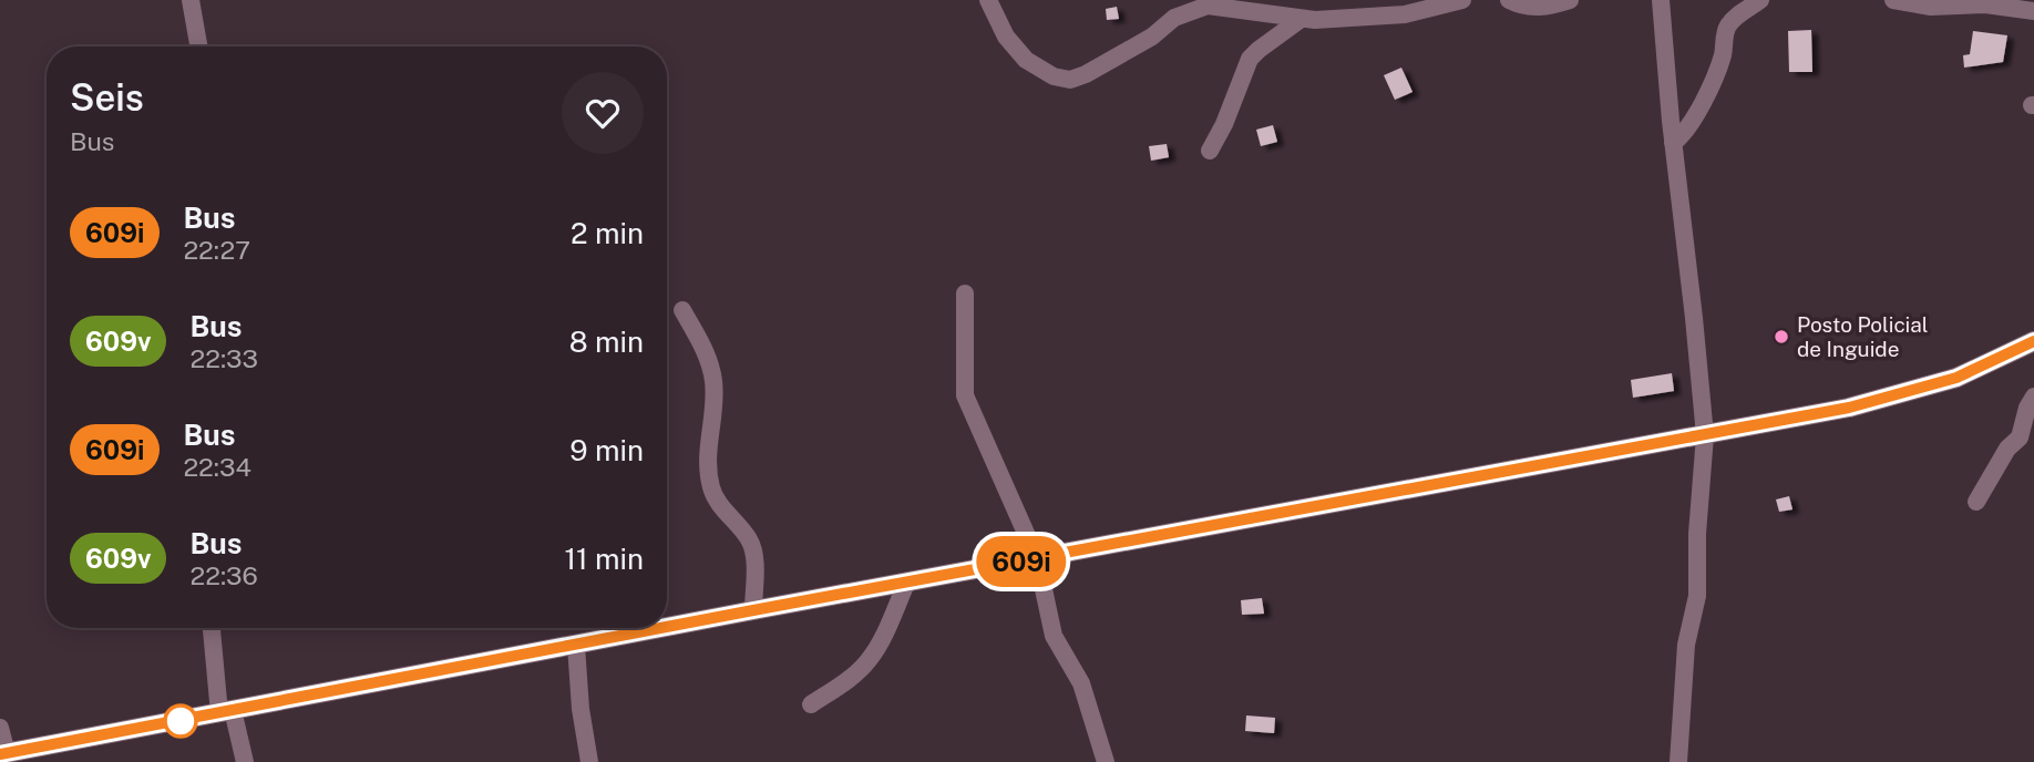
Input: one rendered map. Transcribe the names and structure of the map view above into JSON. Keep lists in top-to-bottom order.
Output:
{
  "places": ["Posto Policial de Inguide"],
  "lines": ["bus line 609i"],
  "page": {
    "on_map": "609i",
    "heading": ["Seis", "Bus"],
    "list": [
      {
        "mark": "609i",
        "name": "Bus",
        "note": "22:27",
        "value": "2 min"
      },
      {
        "mark": "609v",
        "name": "Bus",
        "note": "22:33",
        "value": "8 min"
      },
      {
        "mark": "609i",
        "name": "Bus",
        "note": "22:34",
        "value": "9 min"
      },
      {
        "mark": "609v",
        "name": "Bus",
        "note": "22:36",
        "value": "11 min"
      }
    ]
  }
}
